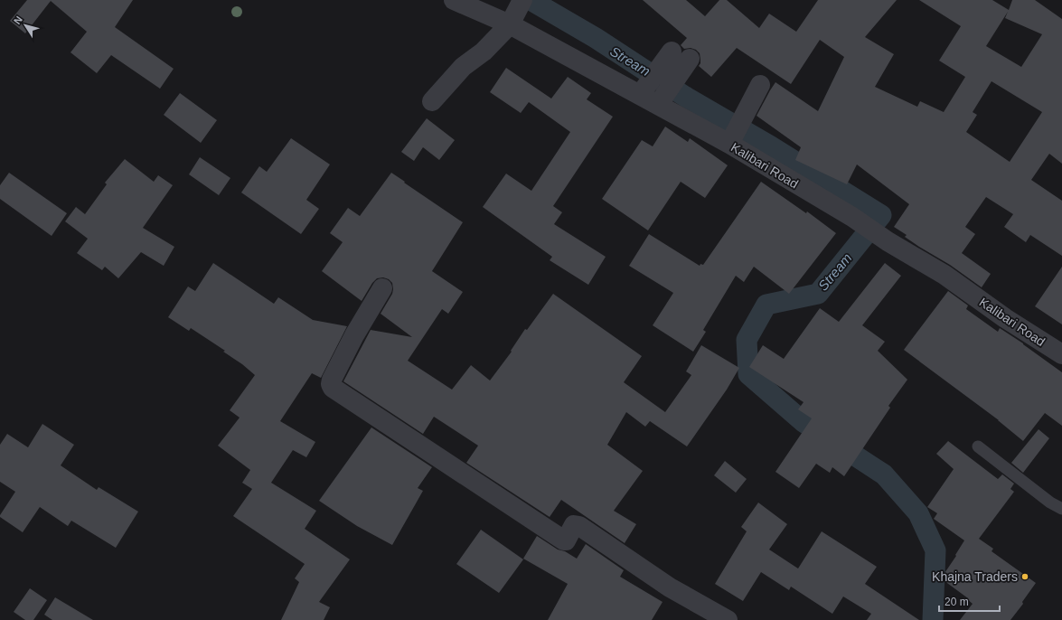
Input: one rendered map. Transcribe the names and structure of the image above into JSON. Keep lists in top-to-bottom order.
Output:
{
  "streets": {
    "street": ["Kalibari Road"]
  },
  "water": ["Stream"],
  "places": ["Khajna Traders"],
  "scale_bar": "20 m",
  "north": "top left"
}
